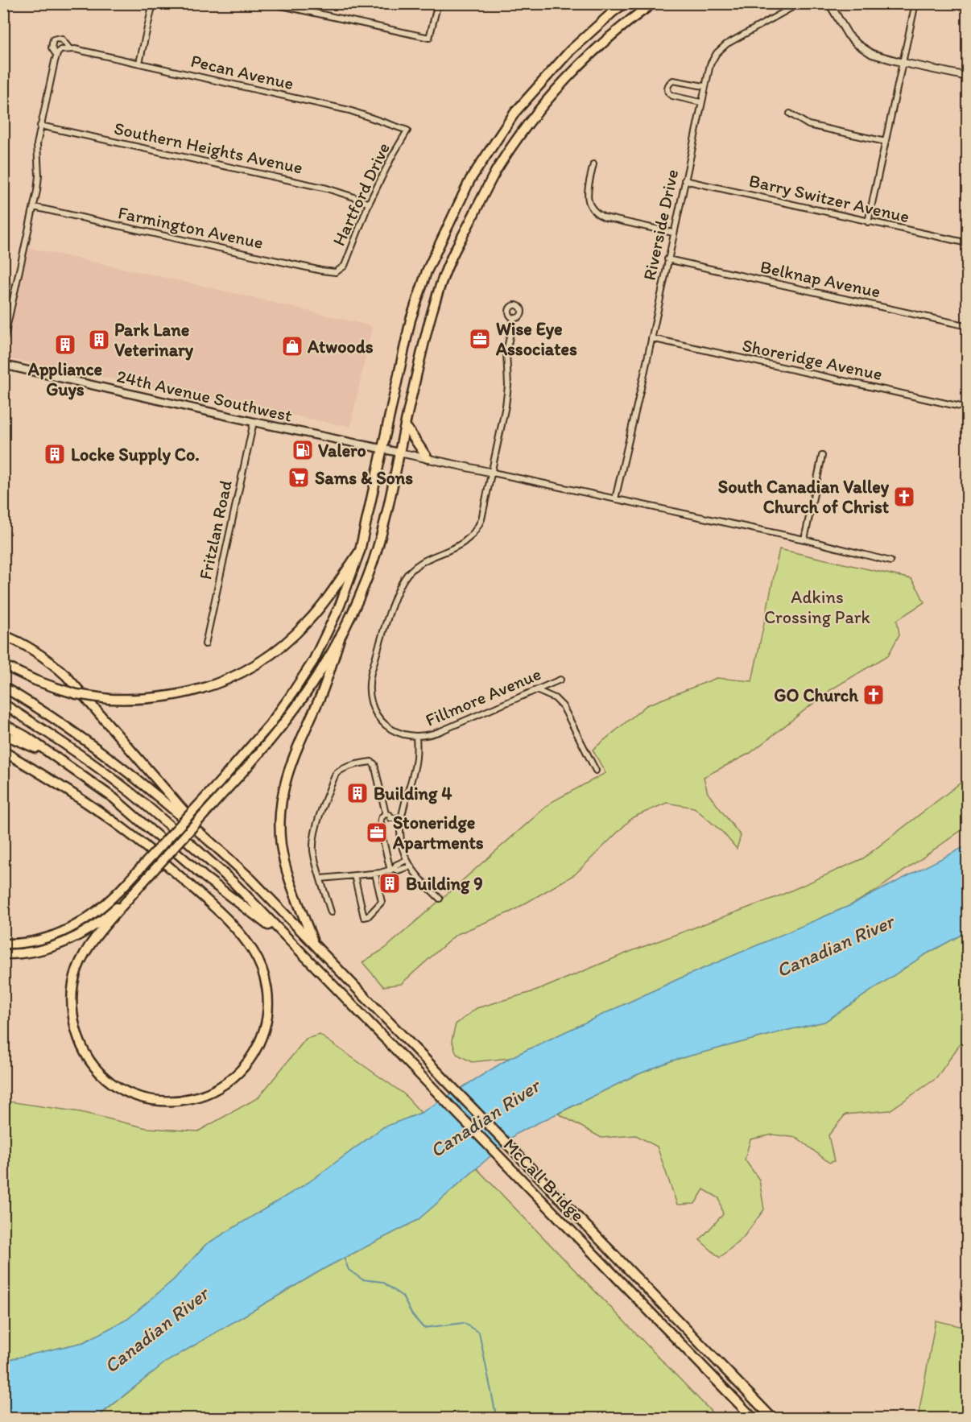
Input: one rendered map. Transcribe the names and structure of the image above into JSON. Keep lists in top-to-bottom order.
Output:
{
  "streets": {
    "highway": ["McCall Bridge"],
    "main road": ["24th Avenue Southwest"],
    "street": [
      "Pecan Avenue",
      "Southern Heights Avenue",
      "Hartford Drive",
      "Barry Switzer Avenue",
      "Riverside Drive",
      "Farmington Avenue",
      "Belknap Avenue",
      "Shoreridge Avenue",
      "Fritzlan Road",
      "Fillmore Avenue"
    ]
  },
  "crossings": [
    ["Pecan Avenue", "Hartford Drive"],
    ["Southern Heights Avenue", "Hartford Drive"],
    ["Hartford Drive", "Farmington Avenue"],
    ["Barry Switzer Avenue", "Riverside Drive"],
    ["Riverside Drive", "Belknap Avenue"],
    ["Riverside Drive", "Shoreridge Avenue"],
    ["24th Avenue Southwest", "Fritzlan Road"]
  ],
  "water": ["Canadian River"],
  "parks": ["Adkins Crossing Park"],
  "places": {
    "office": ["Wise Eye Associates", "Stoneridge Apartments"],
    "building": [
      "Park Lane Veterinary",
      "Appliance Guys",
      "Locke Supply Co.",
      "Building 4",
      "Building 9"
    ],
    "shop": ["Atwoods"],
    "fuel station": ["Valero"],
    "supermarket": ["Sams & Sons"],
    "church": ["South Canadian Valley Church of Christ", "GO Church"]
  }
}
